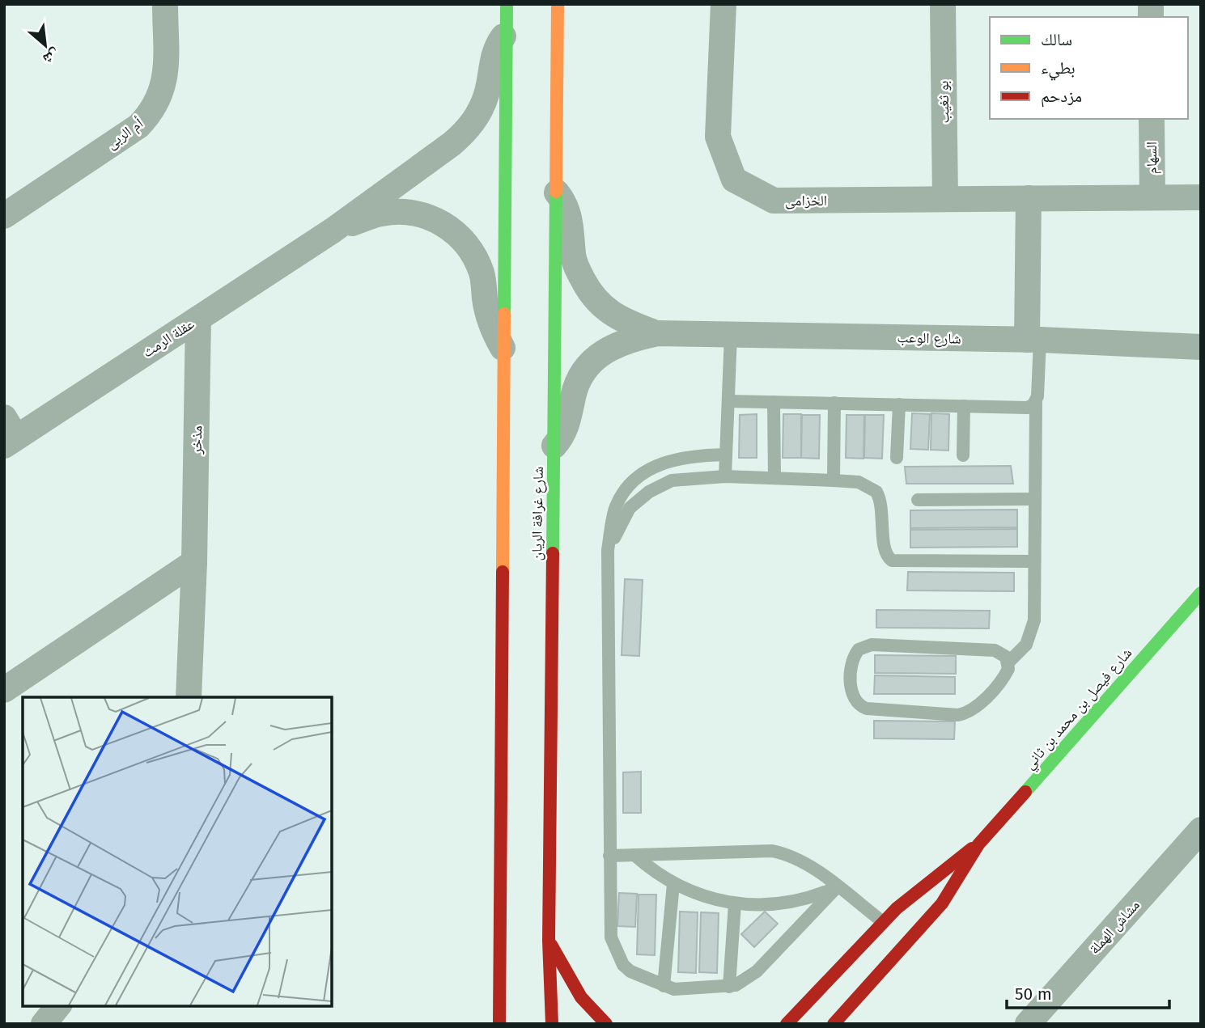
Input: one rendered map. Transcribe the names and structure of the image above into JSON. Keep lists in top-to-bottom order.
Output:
{
  "streets": {
    "main road": ["شارع غرافة الريان", "شارع فيصل بن محمد بن ثاني"],
    "street": [
      "بو ثغيب",
      "أم الربى",
      "السهام",
      "الخزامى",
      "عقلة الرمث",
      "شارع الوعب",
      "مذخر",
      "مشاش الهملة"
    ]
  },
  "crossings": [
    ["بو ثغيب", "الخزامى"],
    ["السهام", "الخزامى"],
    ["عقلة الرمث", "مذخر"],
    ["شارع الوعب", "شارع غرافة الريان"]
  ],
  "legend": ["سالك", "بطيء", "مزدحم"],
  "scale_bar": "50 m",
  "north": "bottom right"
}
